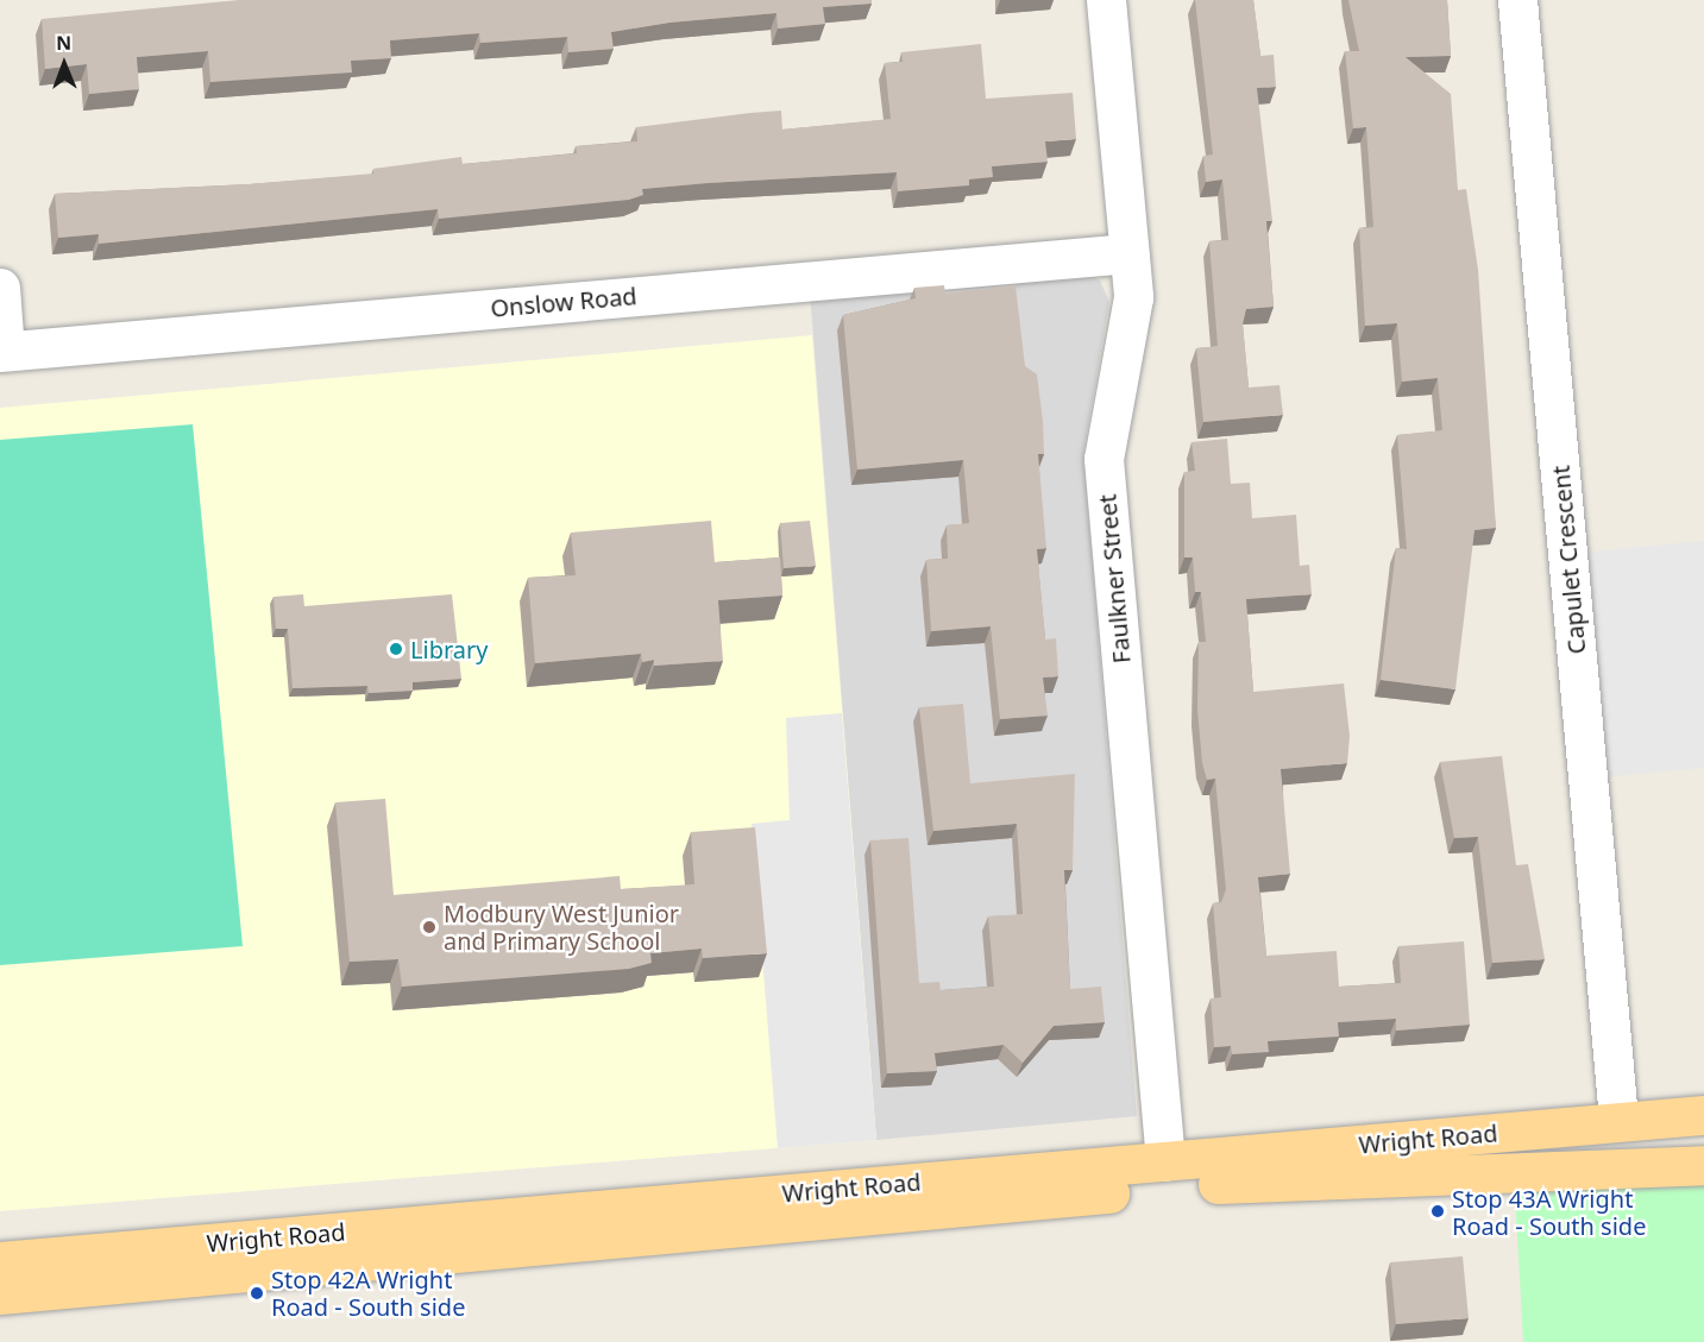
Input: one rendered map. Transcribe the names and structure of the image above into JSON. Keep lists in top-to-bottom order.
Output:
{
  "streets": {
    "main road": ["Wright Road"],
    "street": ["Onslow Road", "Capulet Crescent", "Faulkner Street"]
  },
  "crossings": [
    ["Onslow Road", "Faulkner Street"],
    ["Capulet Crescent", "Wright Road"],
    ["Faulkner Street", "Wright Road"]
  ],
  "places": [
    "Library",
    "Modbury West Junior and Primary School",
    "Stop 43A Wright Road - South side",
    "Stop 42A Wright Road - South side"
  ],
  "north": "top"
}
